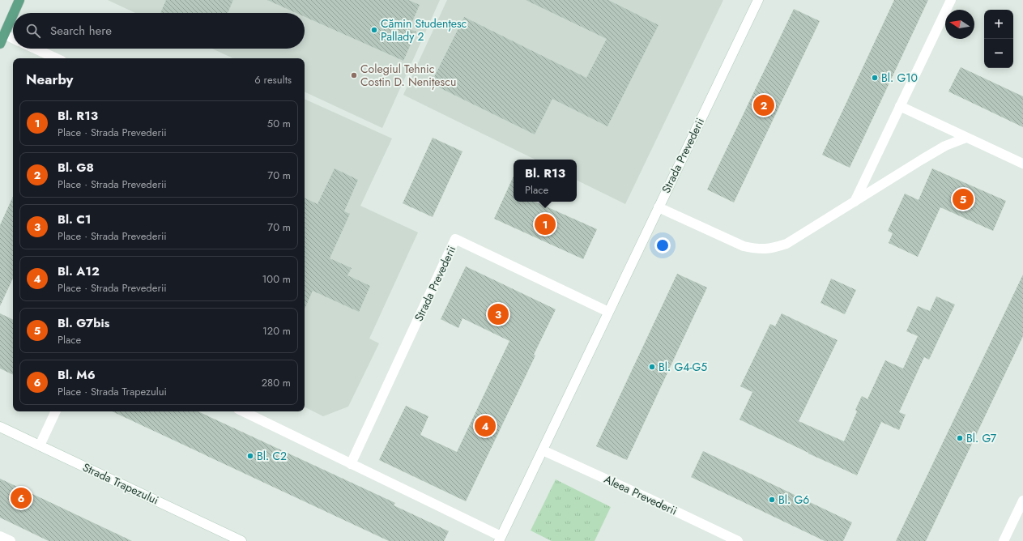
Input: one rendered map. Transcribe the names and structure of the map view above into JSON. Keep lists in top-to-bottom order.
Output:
{
  "streets": {
    "street": ["Strada Prevederii", "Strada Trapezului", "Aleea Prevederii"]
  },
  "crossings": [
    ["Strada Prevederii", "Aleea Prevederii"]
  ],
  "places": [
    "Cămin Studențesc Pallady 2",
    "Colegiul Tehnic Costin D. Nenițescu",
    "Bl. G10",
    "Bl. G4-G5",
    "Bl. G7",
    "Bl. C2",
    "Bl. G6"
  ],
  "north": "left",
  "page": {
    "map_buttons": ["+", "−"],
    "search": "Search here",
    "heading": ["Nearby", "6 results"],
    "pins": [
      "2",
      "5",
      "1",
      "3",
      "4",
      "6"
    ],
    "list": [
      {
        "mark": "1",
        "name": "Bl. R13",
        "note": "Place · Strada Prevederii",
        "value": "50 m"
      },
      {
        "mark": "2",
        "name": "Bl. G8",
        "note": "Place · Strada Prevederii",
        "value": "70 m"
      },
      {
        "mark": "3",
        "name": "Bl. C1",
        "note": "Place · Strada Prevederii",
        "value": "70 m"
      },
      {
        "mark": "4",
        "name": "Bl. A12",
        "note": "Place · Strada Prevederii",
        "value": "100 m"
      },
      {
        "mark": "5",
        "name": "Bl. G7bis",
        "note": "Place",
        "value": "120 m"
      },
      {
        "mark": "6",
        "name": "Bl. M6",
        "note": "Place · Strada Trapezului",
        "value": "280 m"
      }
    ],
    "popup": ["Bl. R13", "Place"]
  }
}
